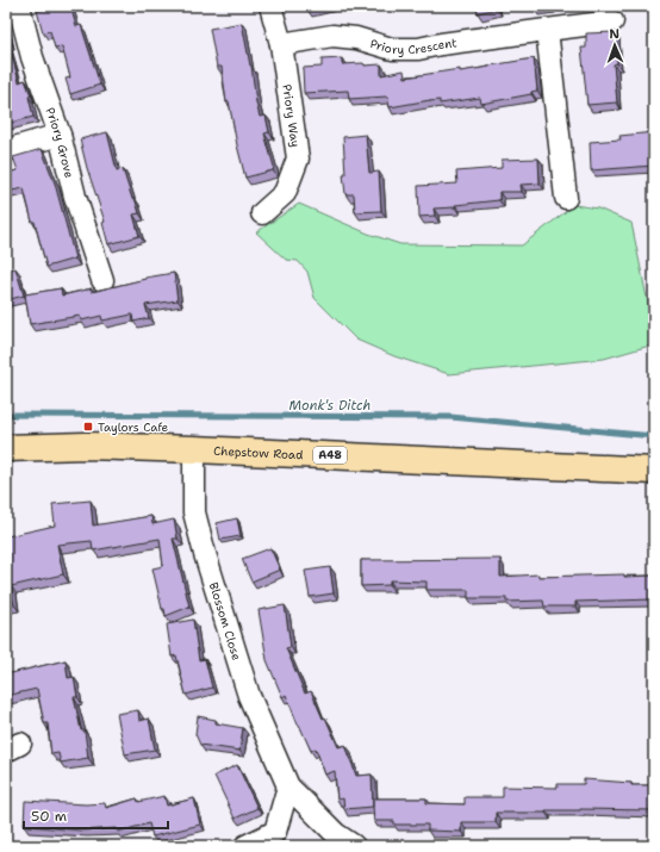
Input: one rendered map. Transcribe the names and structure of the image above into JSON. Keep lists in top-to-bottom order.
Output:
{
  "streets": {
    "main road": ["Chepstow Road", "A48"],
    "street": [
      "Priory Crescent",
      "Priory Way",
      "Priory Grove",
      "Blossom Close"
    ]
  },
  "crossings": [
    ["Priory Crescent", "Priory Way"],
    ["Chepstow Road", "Blossom Close"]
  ],
  "water": ["Monk's Ditch"],
  "places": {
    "transit": ["Taylors Cafe"]
  },
  "scale_bar": "50 m",
  "north": "top"
}
